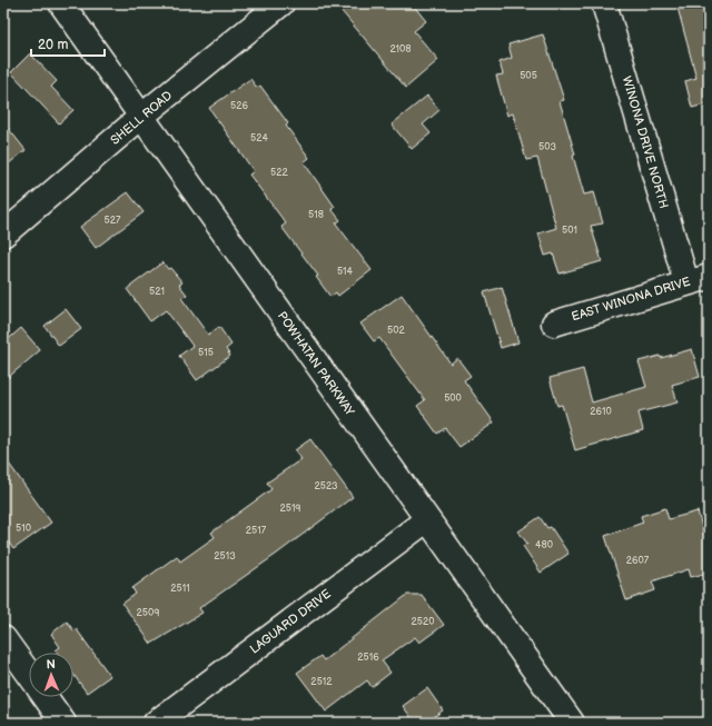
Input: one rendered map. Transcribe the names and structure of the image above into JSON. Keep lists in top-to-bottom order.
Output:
{
  "streets": {
    "street": [
      "SHELL ROAD",
      "WINONA DRIVE NORTH",
      "EAST WINONA DRIVE",
      "POWHATAN PARKWAY",
      "LAGUARD DRIVE"
    ]
  },
  "crossings": [
    ["SHELL ROAD", "POWHATAN PARKWAY"],
    ["WINONA DRIVE NORTH", "EAST WINONA DRIVE"],
    ["POWHATAN PARKWAY", "LAGUARD DRIVE"]
  ],
  "house_numbers": [
    "2108",
    "505",
    "526",
    "524",
    "503",
    "522",
    "518",
    "527",
    "501",
    "514",
    "521",
    "502",
    "515",
    "500",
    "2610",
    "2523",
    "2519",
    "510",
    "2517",
    "480",
    "2513",
    "2607",
    "2511",
    "2509",
    "2520",
    "2516",
    "2512"
  ],
  "scale_bar": "20 m",
  "north": "top"
}
